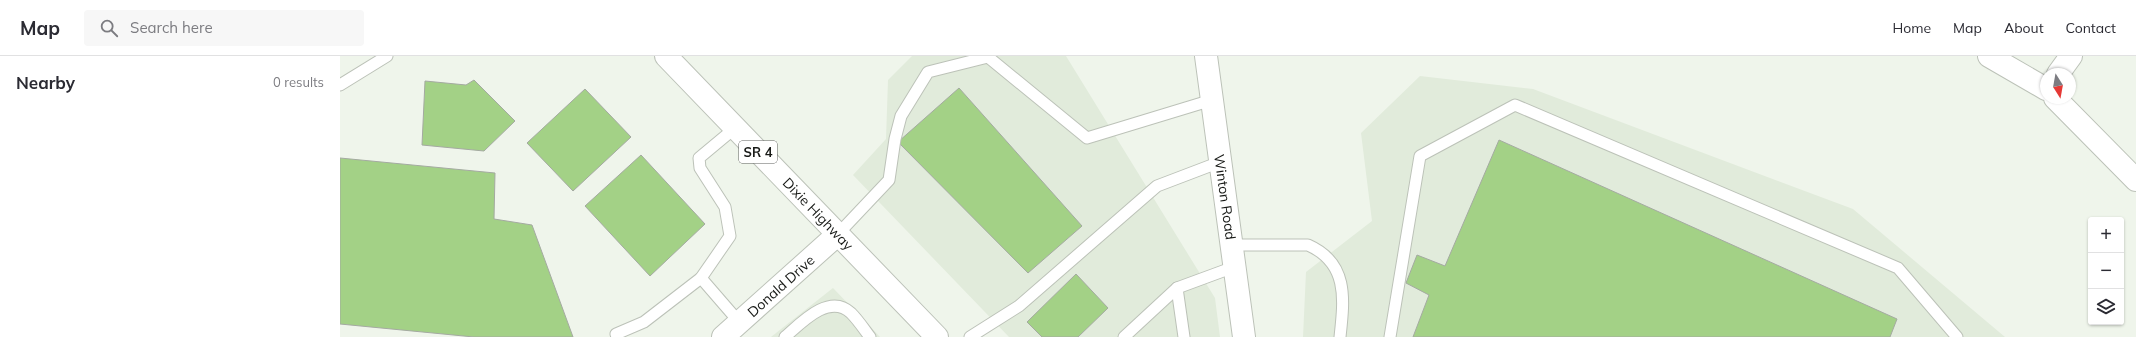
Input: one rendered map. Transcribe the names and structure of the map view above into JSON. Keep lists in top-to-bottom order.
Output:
{
  "streets": {
    "street": [
      "SR 4",
      "Winton Road",
      "Dixie Highway",
      "Donald Drive"
    ]
  },
  "crossings": [
    ["Dixie Highway", "Donald Drive"]
  ],
  "north": "bottom",
  "page": {
    "header": "Map",
    "search": "Search here",
    "nav": [
      "Home",
      "Map",
      "About",
      "Contact"
    ],
    "heading": ["Nearby", "0 results"],
    "map_buttons": ["+", "−"]
  }
}
